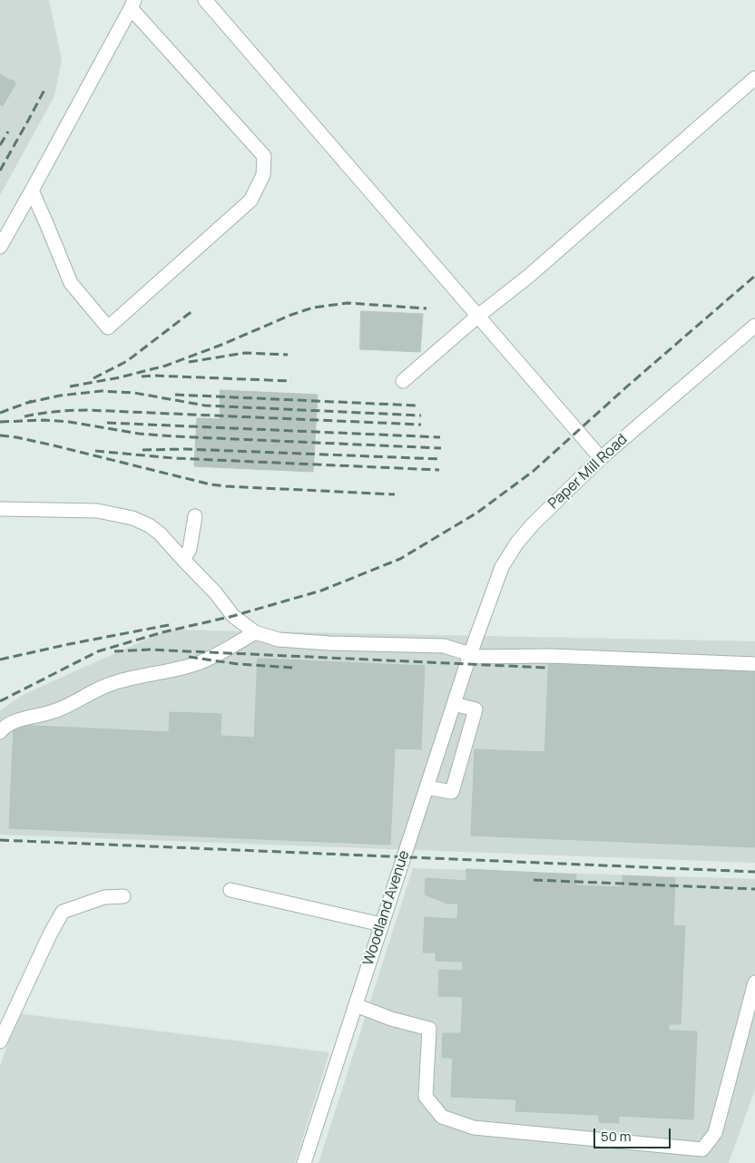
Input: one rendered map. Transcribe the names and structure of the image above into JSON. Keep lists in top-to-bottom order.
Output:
{
  "streets": {
    "street": ["Paper Mill Road", "Woodland Avenue"]
  },
  "crossings": [
    ["Paper Mill Road", "Woodland Avenue"]
  ],
  "scale_bar": "50 m"
}
